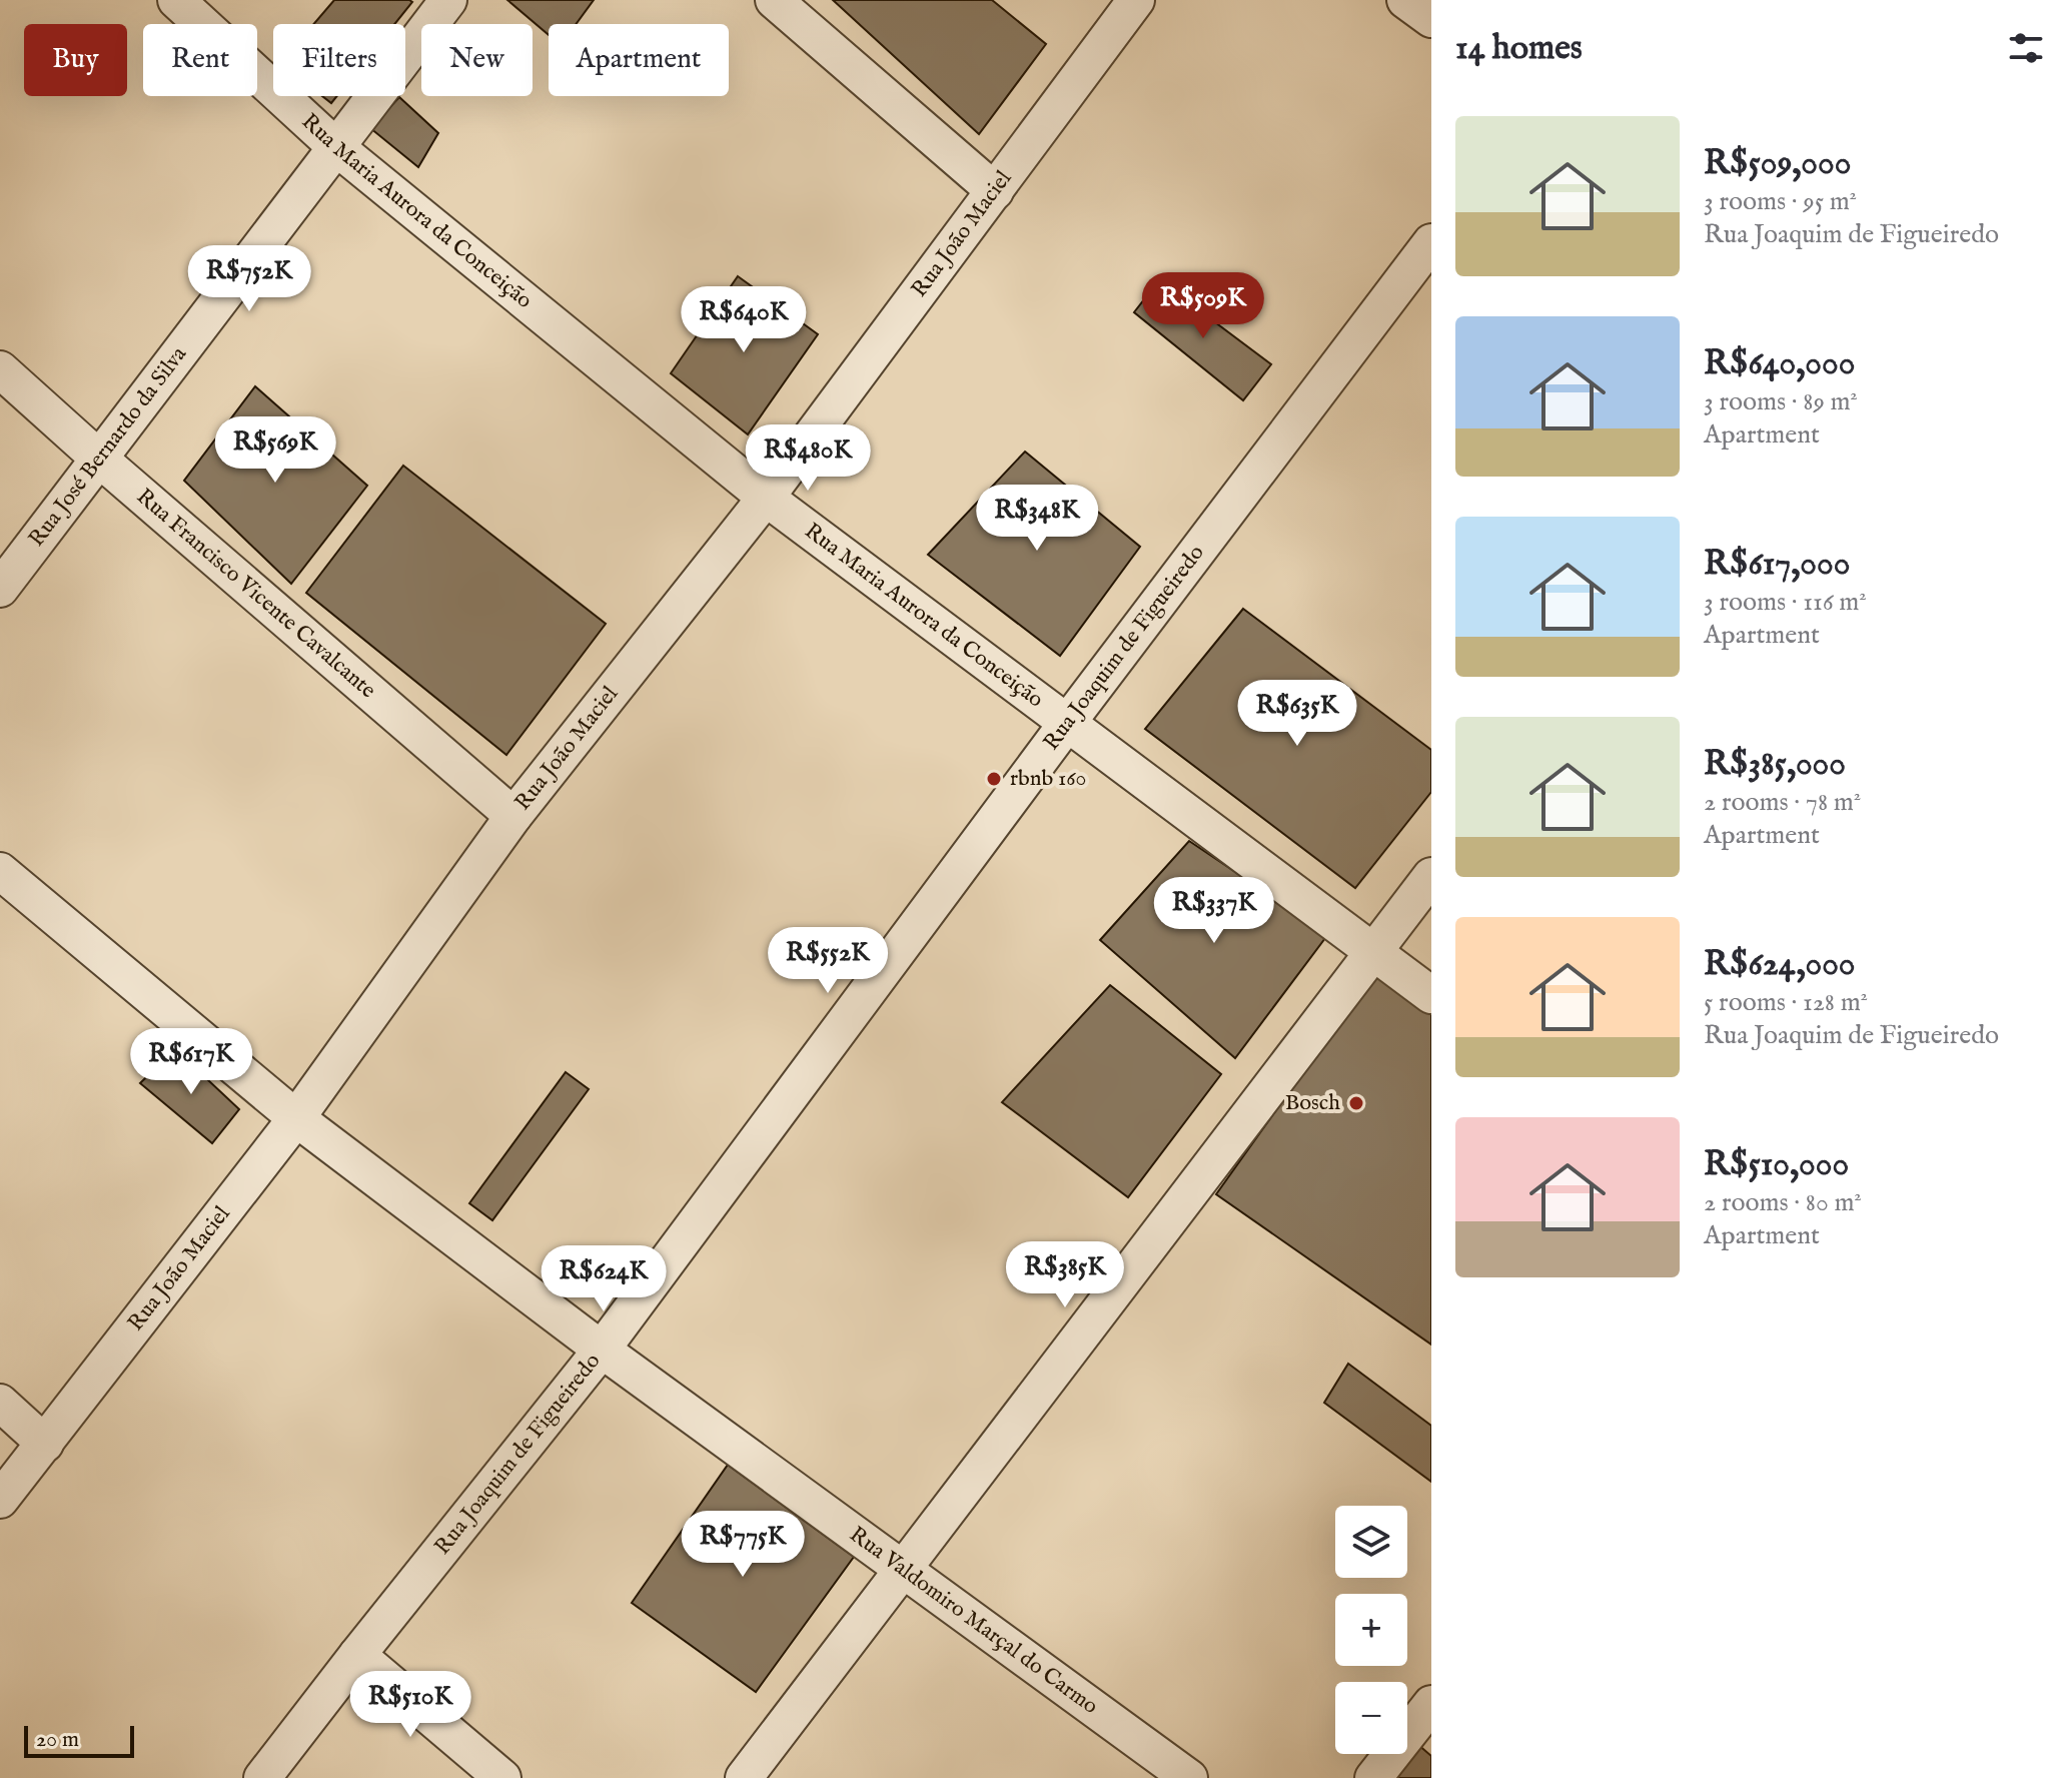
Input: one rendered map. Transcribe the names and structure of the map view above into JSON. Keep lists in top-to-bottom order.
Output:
{
  "streets": {
    "street": [
      "Rua Maria Aurora da Conceição",
      "Rua João Maciel",
      "Rua José Bernardo da Silva",
      "Rua Francisco Vicente Cavalcante",
      "Rua Joaquim de Figueiredo",
      "Rua Valdomiro Marçal do Carmo"
    ]
  },
  "crossings": [
    ["Rua Maria Aurora da Conceição", "Rua João Maciel"],
    ["Rua Maria Aurora da Conceição", "Rua José Bernardo da Silva"],
    ["Rua Maria Aurora da Conceição", "Rua Joaquim de Figueiredo"],
    ["Rua João Maciel", "Rua Francisco Vicente Cavalcante"],
    ["Rua João Maciel", "Rua Valdomiro Marçal do Carmo"],
    ["Rua José Bernardo da Silva", "Rua Francisco Vicente Cavalcante"],
    ["Rua Joaquim de Figueiredo", "Rua Valdomiro Marçal do Carmo"]
  ],
  "places": ["rbnb 160", "Bosch"],
  "scale_bar": "20 m",
  "page": {
    "heading": "14 homes",
    "chip": [
      "Buy",
      "Rent",
      "Filters",
      "New",
      "Apartment"
    ],
    "list": [
      {
        "name": "R$509,000",
        "note": "3 rooms · 95 m² · Rua Joaquim de Figueiredo"
      },
      {
        "name": "R$640,000",
        "note": "3 rooms · 89 m² · Apartment"
      },
      {
        "name": "R$617,000",
        "note": "3 rooms · 116 m² · Apartment"
      },
      {
        "name": "R$385,000",
        "note": "2 rooms · 78 m² · Apartment"
      },
      {
        "name": "R$624,000",
        "note": "5 rooms · 128 m² · Rua Joaquim de Figueiredo"
      },
      {
        "name": "R$510,000",
        "note": "2 rooms · 80 m² · Apartment"
      }
    ],
    "price": [
      "R$752K",
      "R$509K",
      "R$640K",
      "R$569K",
      "R$480K",
      "R$348K",
      "R$635K",
      "R$337K",
      "R$552K",
      "R$617K",
      "R$385K",
      "R$624K",
      "R$775K",
      "R$510K"
    ],
    "map_buttons": ["+", "−"],
    "scale": "20 m"
  }
}
